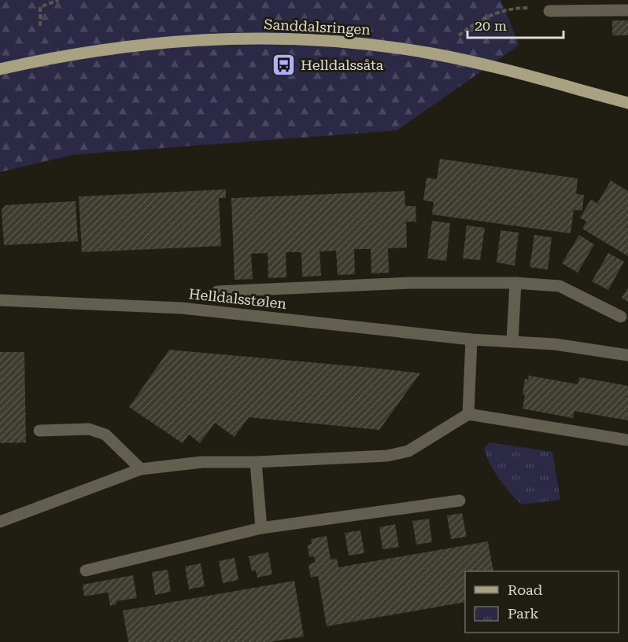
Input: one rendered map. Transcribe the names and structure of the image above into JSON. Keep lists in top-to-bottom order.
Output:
{
  "streets": {
    "main road": ["Sanddalsringen"],
    "street": ["Helldalsstølen"]
  },
  "places": {
    "bus stop": ["Helldalssåta"]
  },
  "legend": ["Road", "Park"],
  "scale_bar": "20 m"
}
